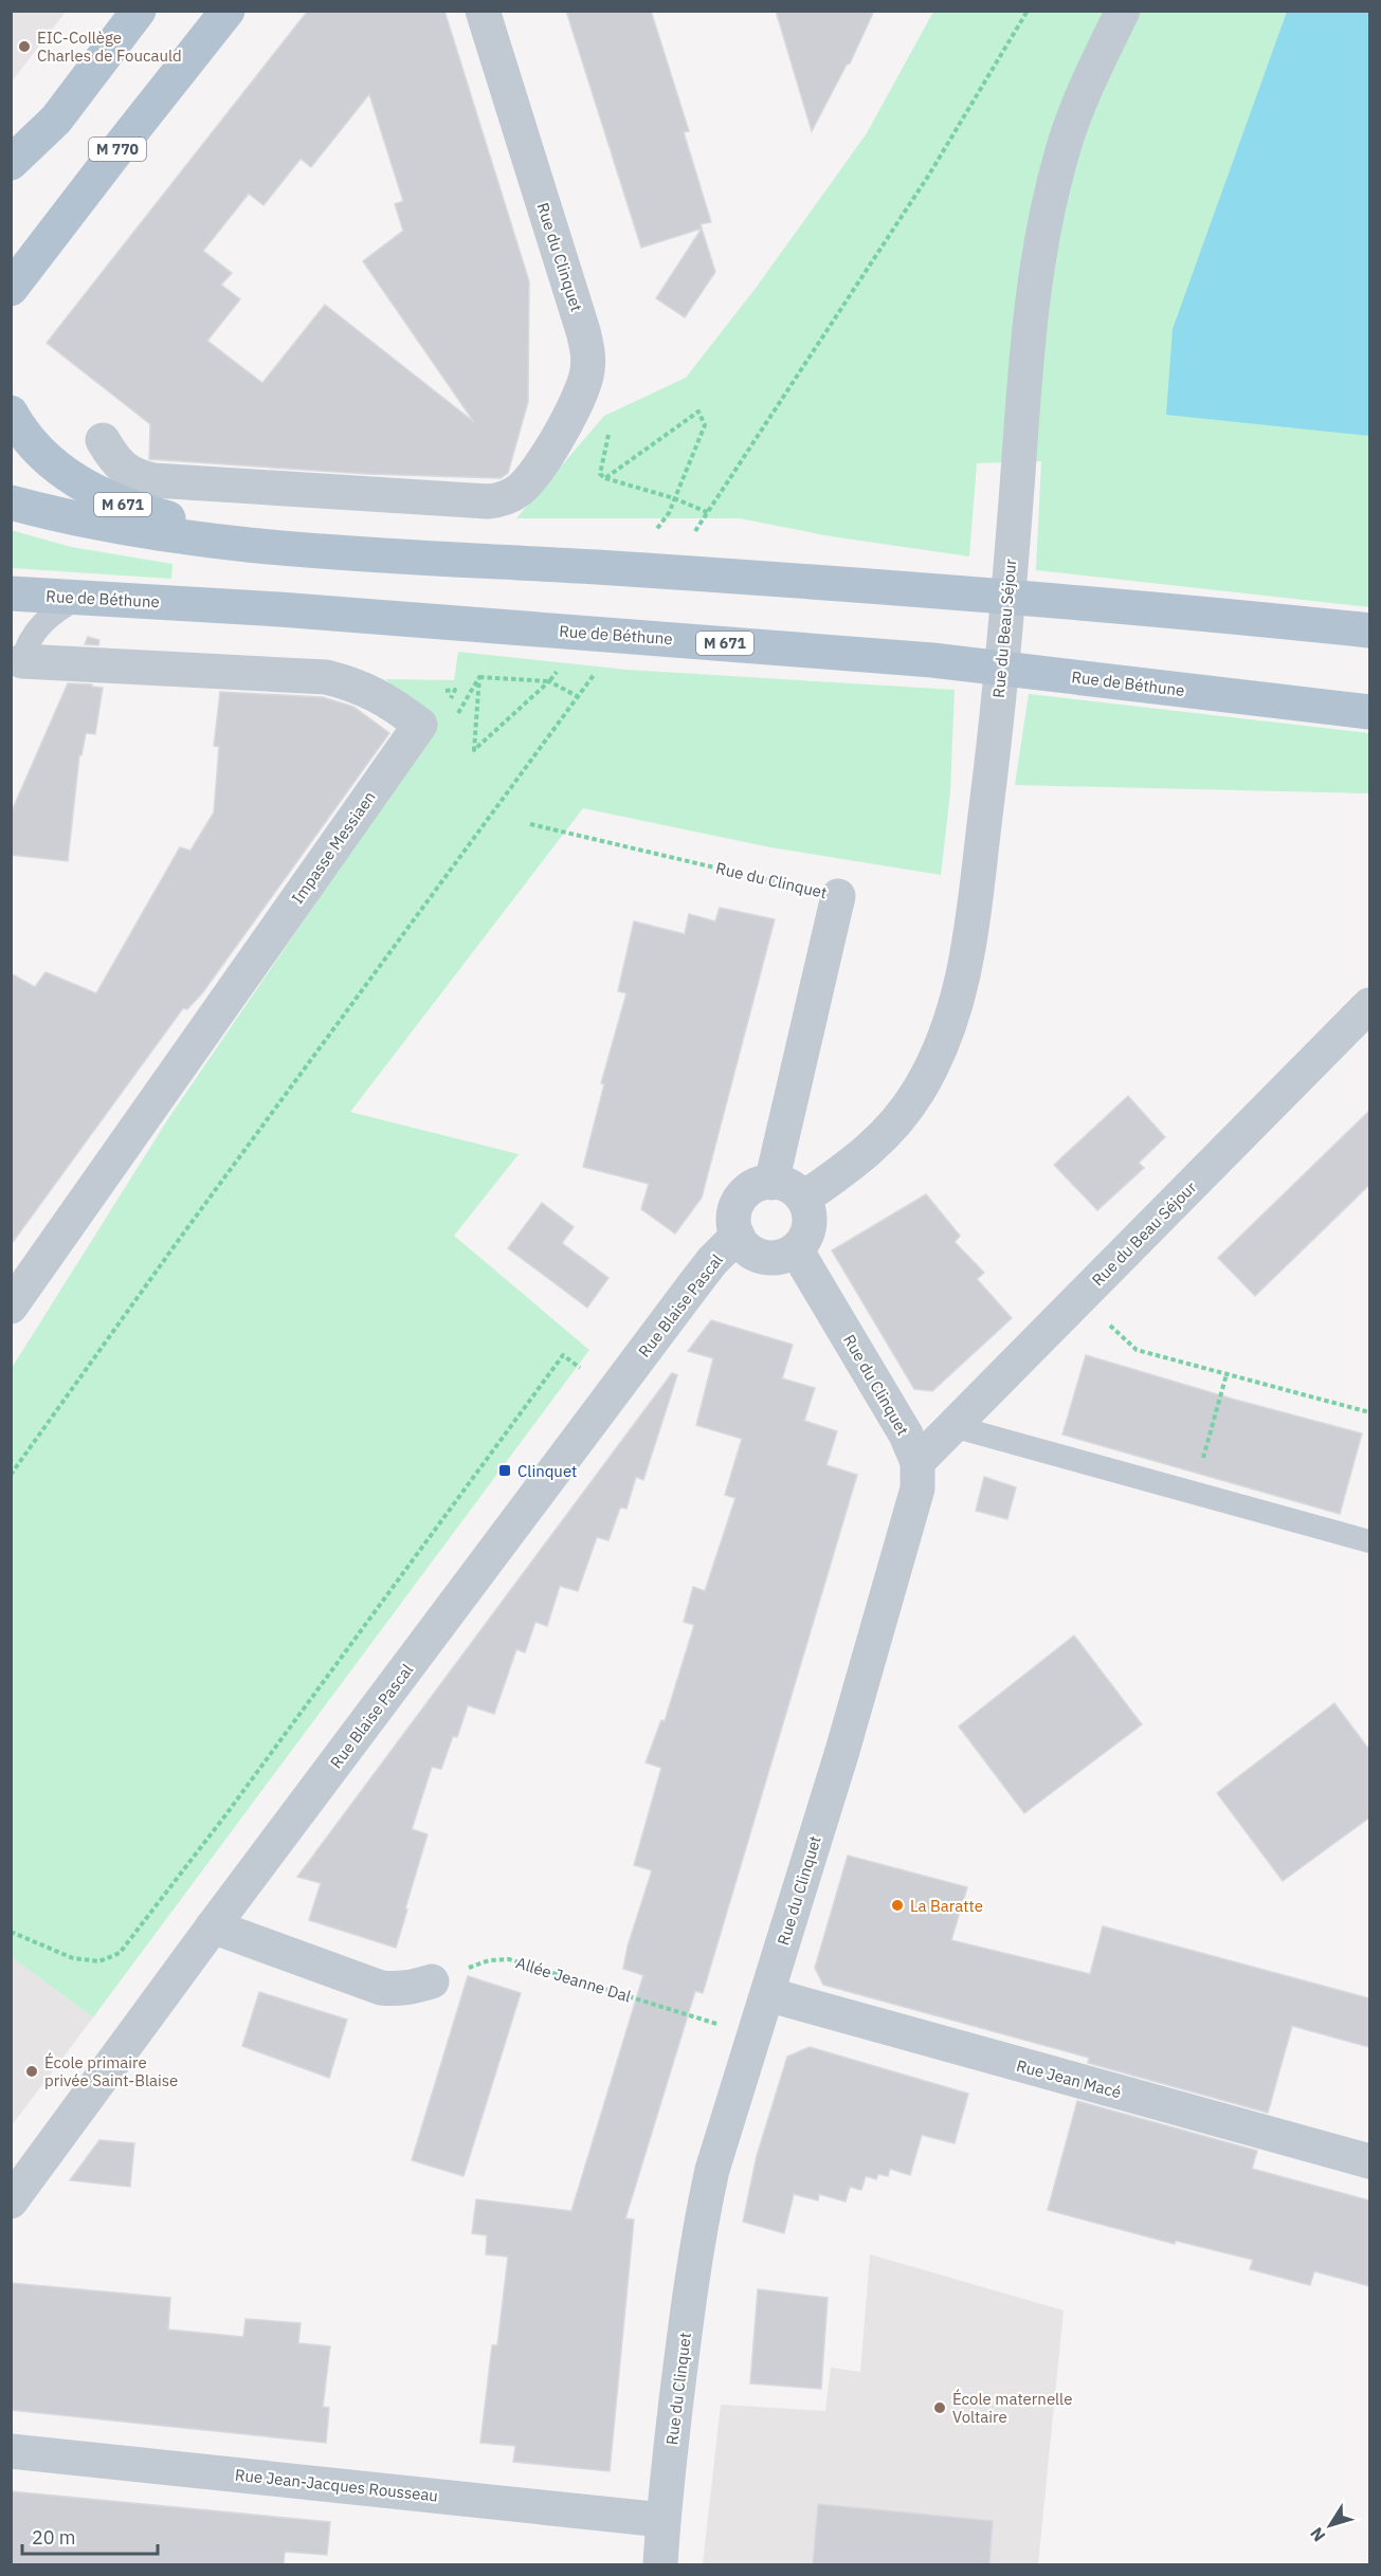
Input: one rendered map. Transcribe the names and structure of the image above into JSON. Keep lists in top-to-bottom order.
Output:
{
  "streets": {
    "main road": ["M 770", "M 671", "Rue de Béthune"],
    "street": [
      "Rue du Clinquet",
      "Rue du Beau Séjour",
      "Impasse Messiaen",
      "Rue Blaise Pascal",
      "Rue Jean Macé",
      "Rue Jean-Jacques Rousseau"
    ],
    "path": ["Allée Jeanne Dal"]
  },
  "crossings": [
    ["Rue du Clinquet", "Rue du Beau Séjour"],
    ["Rue du Clinquet", "Rue Blaise Pascal"],
    ["Rue du Clinquet", "Allée Jeanne Dal"],
    ["Rue du Clinquet", "Rue Jean Macé"],
    ["Rue du Clinquet", "Rue Jean-Jacques Rousseau"],
    ["Rue du Beau Séjour", "Rue Blaise Pascal"]
  ],
  "places": {
    "other": [
      "EIC-Collège Charles de Foucauld",
      "La Baratte",
      "École primaire privée Saint-Blaise",
      "École maternelle Voltaire"
    ],
    "transit": ["Clinquet"]
  },
  "scale_bar": "20 m",
  "north": "bottom left"
}
